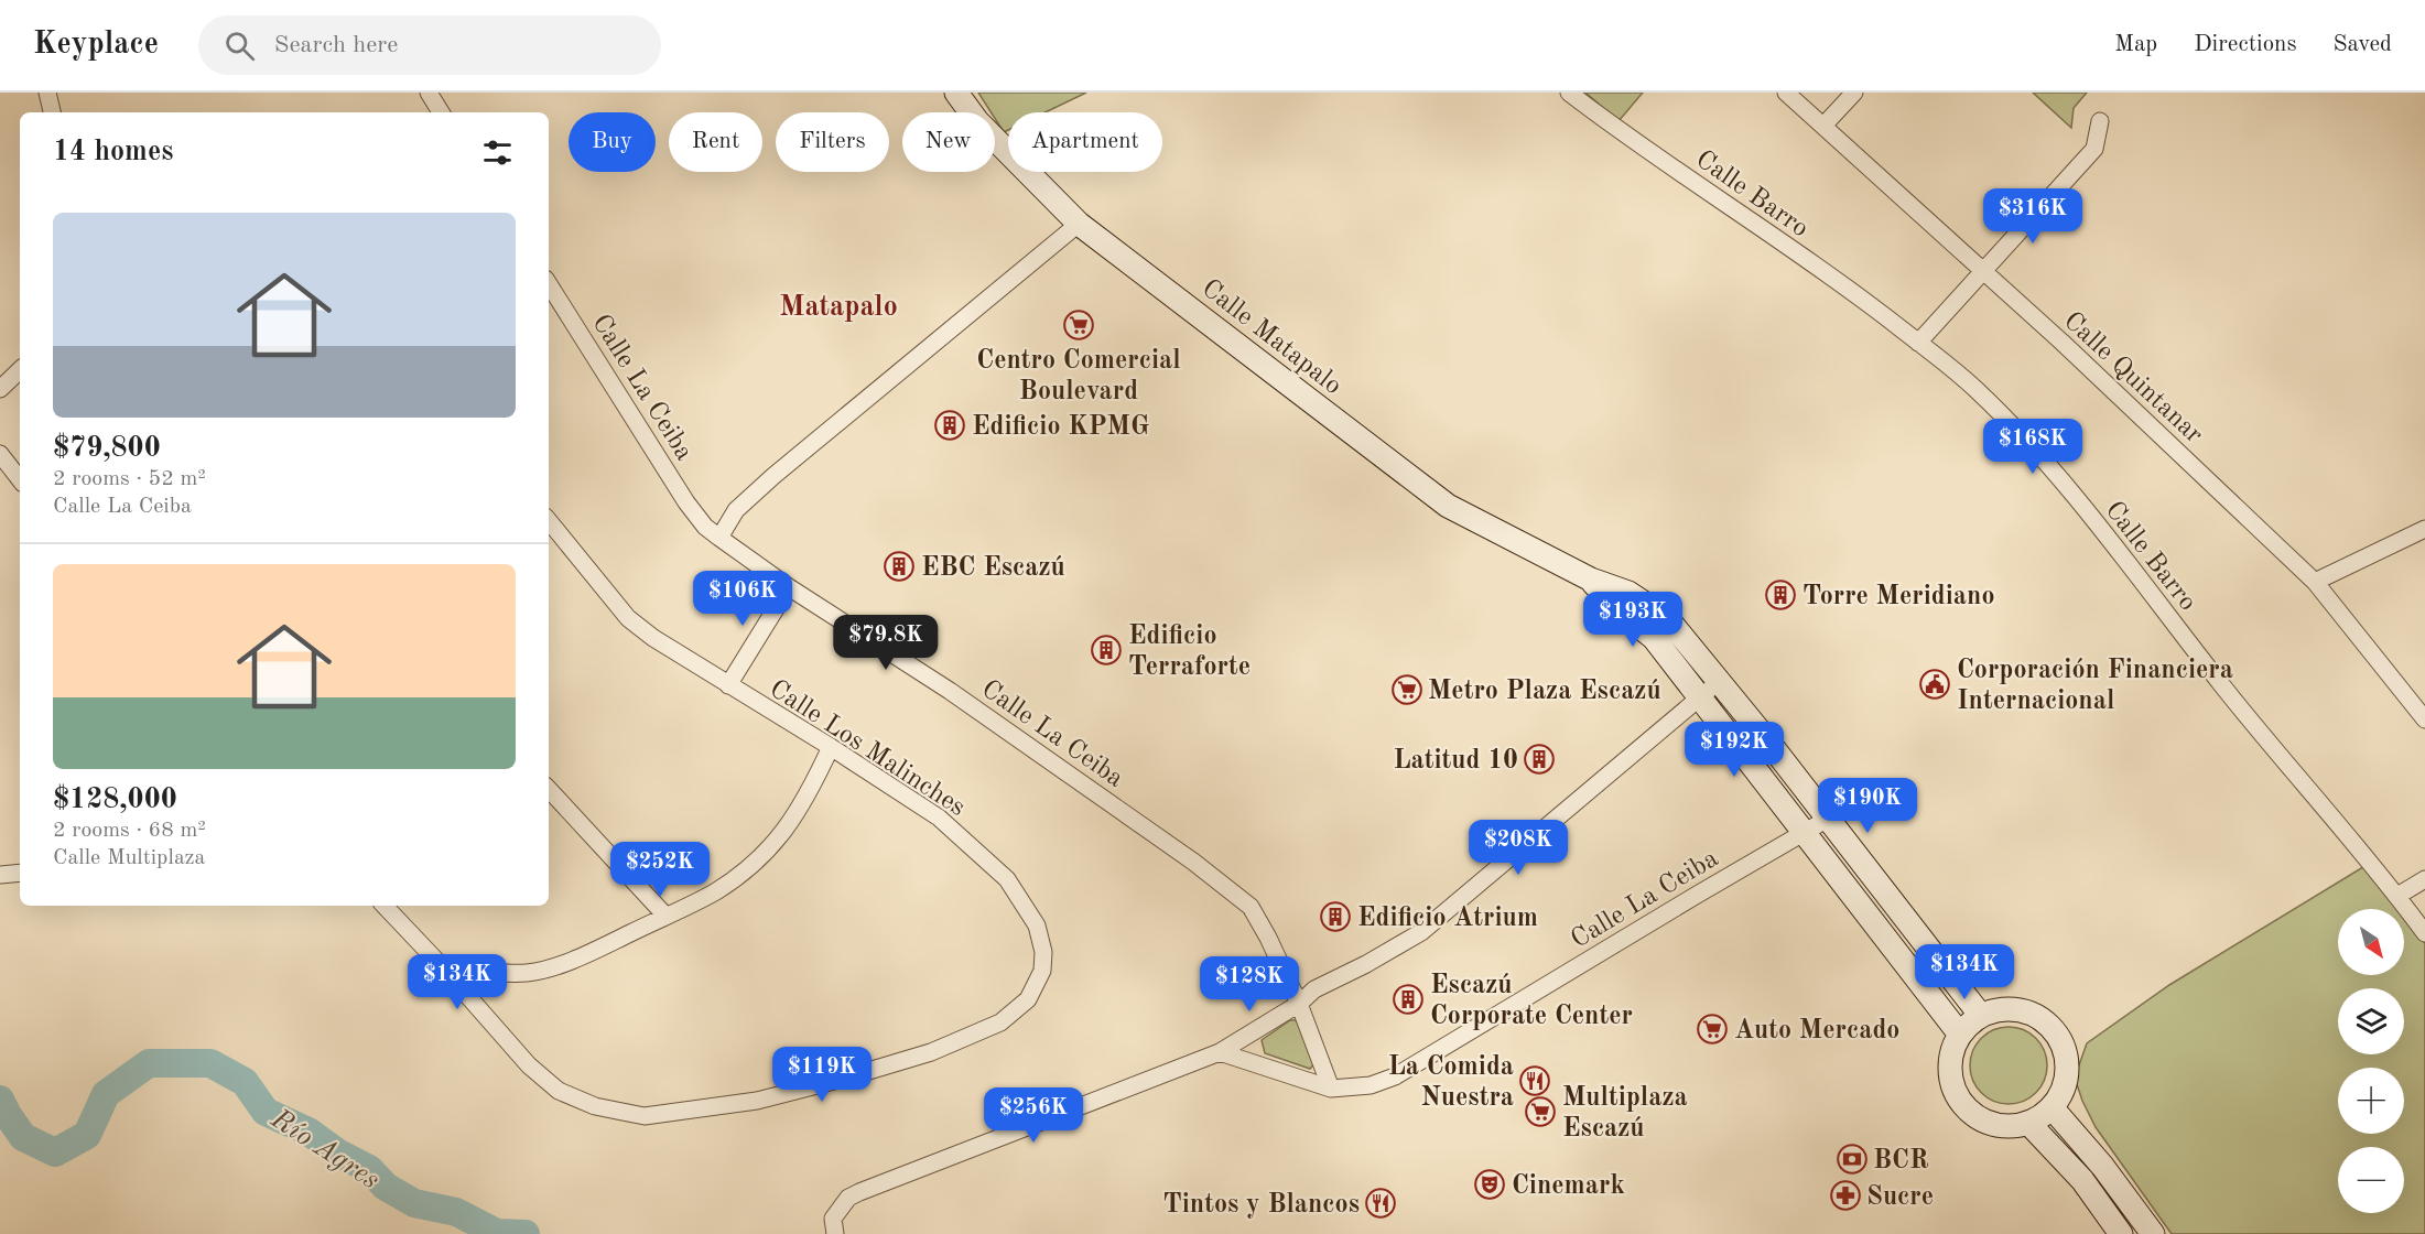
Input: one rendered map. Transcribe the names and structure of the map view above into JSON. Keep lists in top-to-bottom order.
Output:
{
  "streets": {
    "street": [
      "Calle Barro",
      "Calle Matapalo",
      "Calle Quintanar",
      "Calle La Ceiba",
      "Calle Los Malinches"
    ]
  },
  "crossings": [
    ["Calle Matapalo", "Calle La Ceiba"]
  ],
  "districts": ["Matapalo"],
  "water": ["Río Agres"],
  "places": {
    "supermarket": [
      "Centro Comercial Boulevard",
      "Metro Plaza Escazú",
      "Auto Mercado",
      "Multiplaza Escazú"
    ],
    "building": [
      "Edificio KPMG",
      "EBC Escazú",
      "Torre Meridiano",
      "Edificio Terraforte",
      "Latitud 10",
      "Edificio Atrium",
      "Escazú Corporate Center"
    ],
    "public building": ["Corporación Financiera Internacional"],
    "restaurant": ["La Comida Nuestra", "Tintos y Blancos"],
    "bank": ["BCR"],
    "theatre": ["Cinemark"],
    "pharmacy": ["Sucre"]
  },
  "north": "bottom right",
  "page": {
    "header": "Keyplace",
    "search": "Search here",
    "nav": ["Map", "Directions", "Saved"],
    "chip": [
      "Buy",
      "Rent",
      "Filters",
      "New",
      "Apartment"
    ],
    "heading": "14 homes",
    "price": [
      "$316K",
      "$168K",
      "$106K",
      "$193K",
      "$79.8K",
      "$192K",
      "$190K",
      "$208K",
      "$252K",
      "$134K",
      "$134K",
      "$128K",
      "$119K",
      "$256K"
    ],
    "list": [
      {
        "name": "$79,800",
        "note": "2 rooms · 52 m² · Calle La Ceiba"
      },
      {
        "name": "$128,000",
        "note": "2 rooms · 68 m² · Calle Multiplaza"
      }
    ],
    "map_buttons": ["+", "−"]
  }
}
